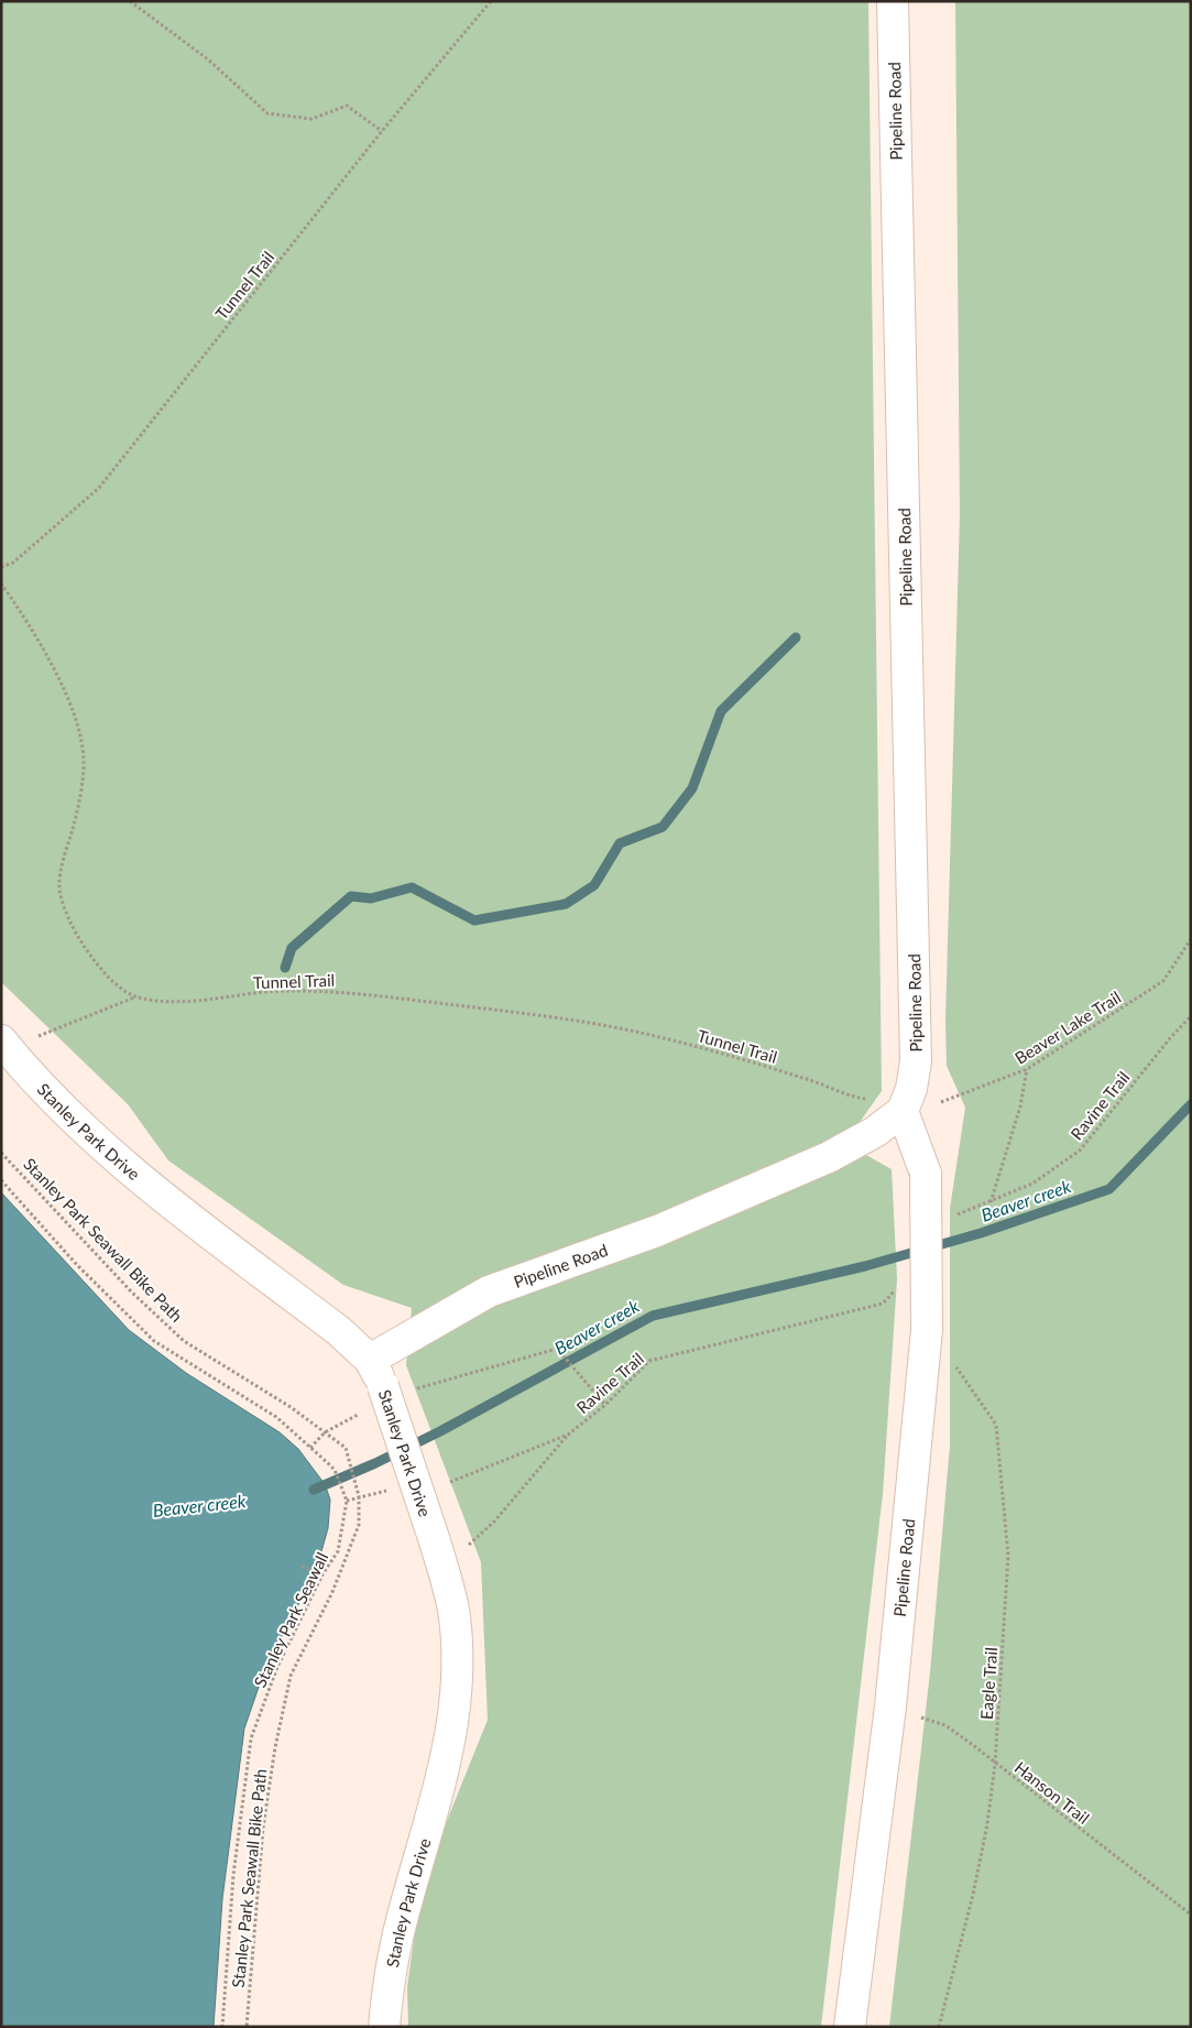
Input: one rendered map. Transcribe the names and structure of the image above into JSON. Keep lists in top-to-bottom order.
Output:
{
  "streets": {
    "street": ["Pipeline Road", "Stanley Park Drive"],
    "path": [
      "Tunnel Trail",
      "Beaver Lake Trail",
      "Ravine Trail",
      "Stanley Park Seawall Bike Path",
      "Stanley Park Seawall",
      "Eagle Trail",
      "Hanson Trail"
    ]
  },
  "crossings": [
    ["Pipeline Road", "Tunnel Trail"],
    ["Pipeline Road", "Beaver Lake Trail"],
    ["Pipeline Road", "Stanley Park Drive"],
    ["Pipeline Road", "Hanson Trail"],
    ["Tunnel Trail", "Beaver Lake Trail"],
    ["Eagle Trail", "Hanson Trail"]
  ],
  "water": ["Beaver creek"]
}
